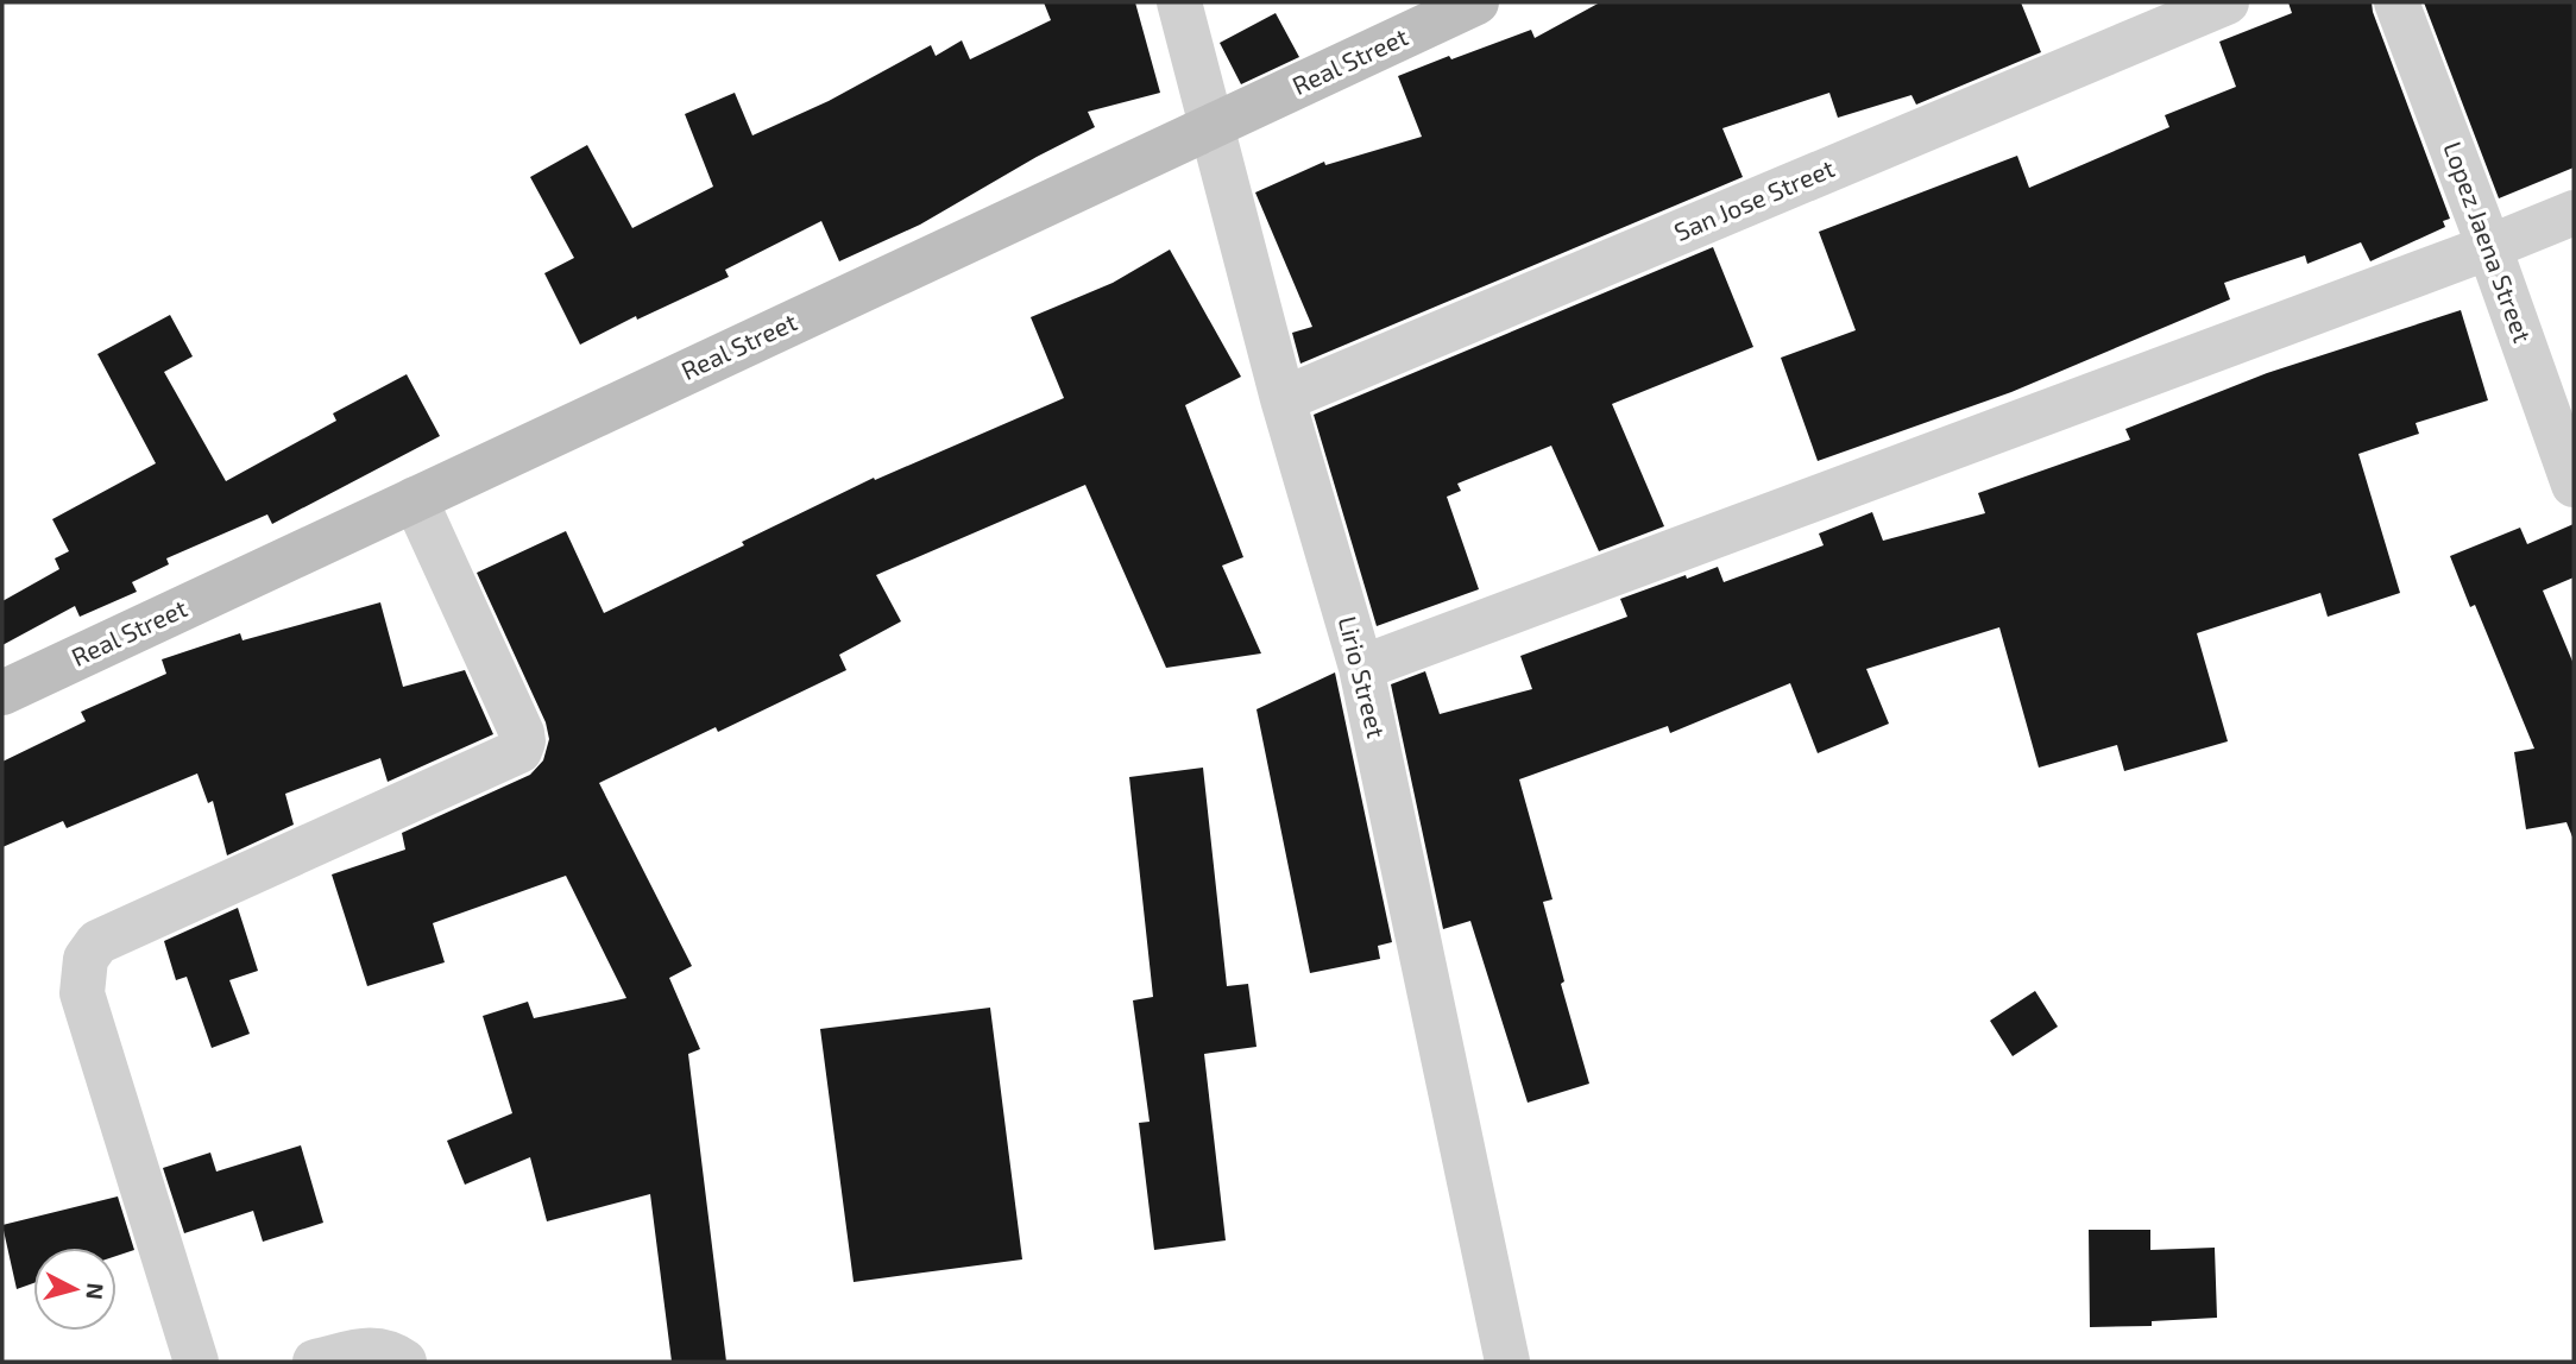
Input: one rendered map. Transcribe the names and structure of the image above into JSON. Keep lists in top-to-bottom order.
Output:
{
  "streets": {
    "main road": ["Real Street"],
    "street": ["San Jose Street", "Lopez Jaena Street", "Lirio Street"]
  },
  "crossings": [
    ["Real Street", "Lirio Street"],
    ["San Jose Street", "Lirio Street"]
  ],
  "north": "right"
}
